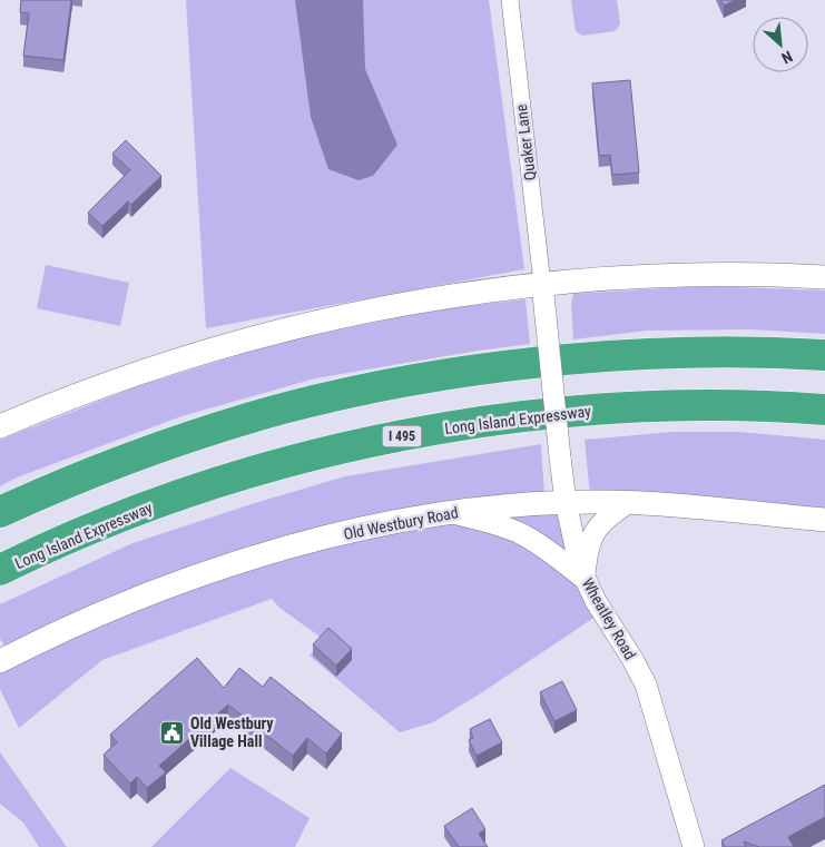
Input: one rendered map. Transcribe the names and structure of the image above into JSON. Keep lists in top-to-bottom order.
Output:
{
  "streets": {
    "highway": ["Long Island Expressway", "I 495"],
    "main road": ["Old Westbury Road"],
    "street": ["Quaker Lane", "Wheatley Road"]
  },
  "crossings": [
    ["Quaker Lane", "Wheatley Road"],
    ["Old Westbury Road", "Wheatley Road"]
  ],
  "places": {
    "public building": ["Old Westbury Village Hall"]
  },
  "north": "bottom right"
}
